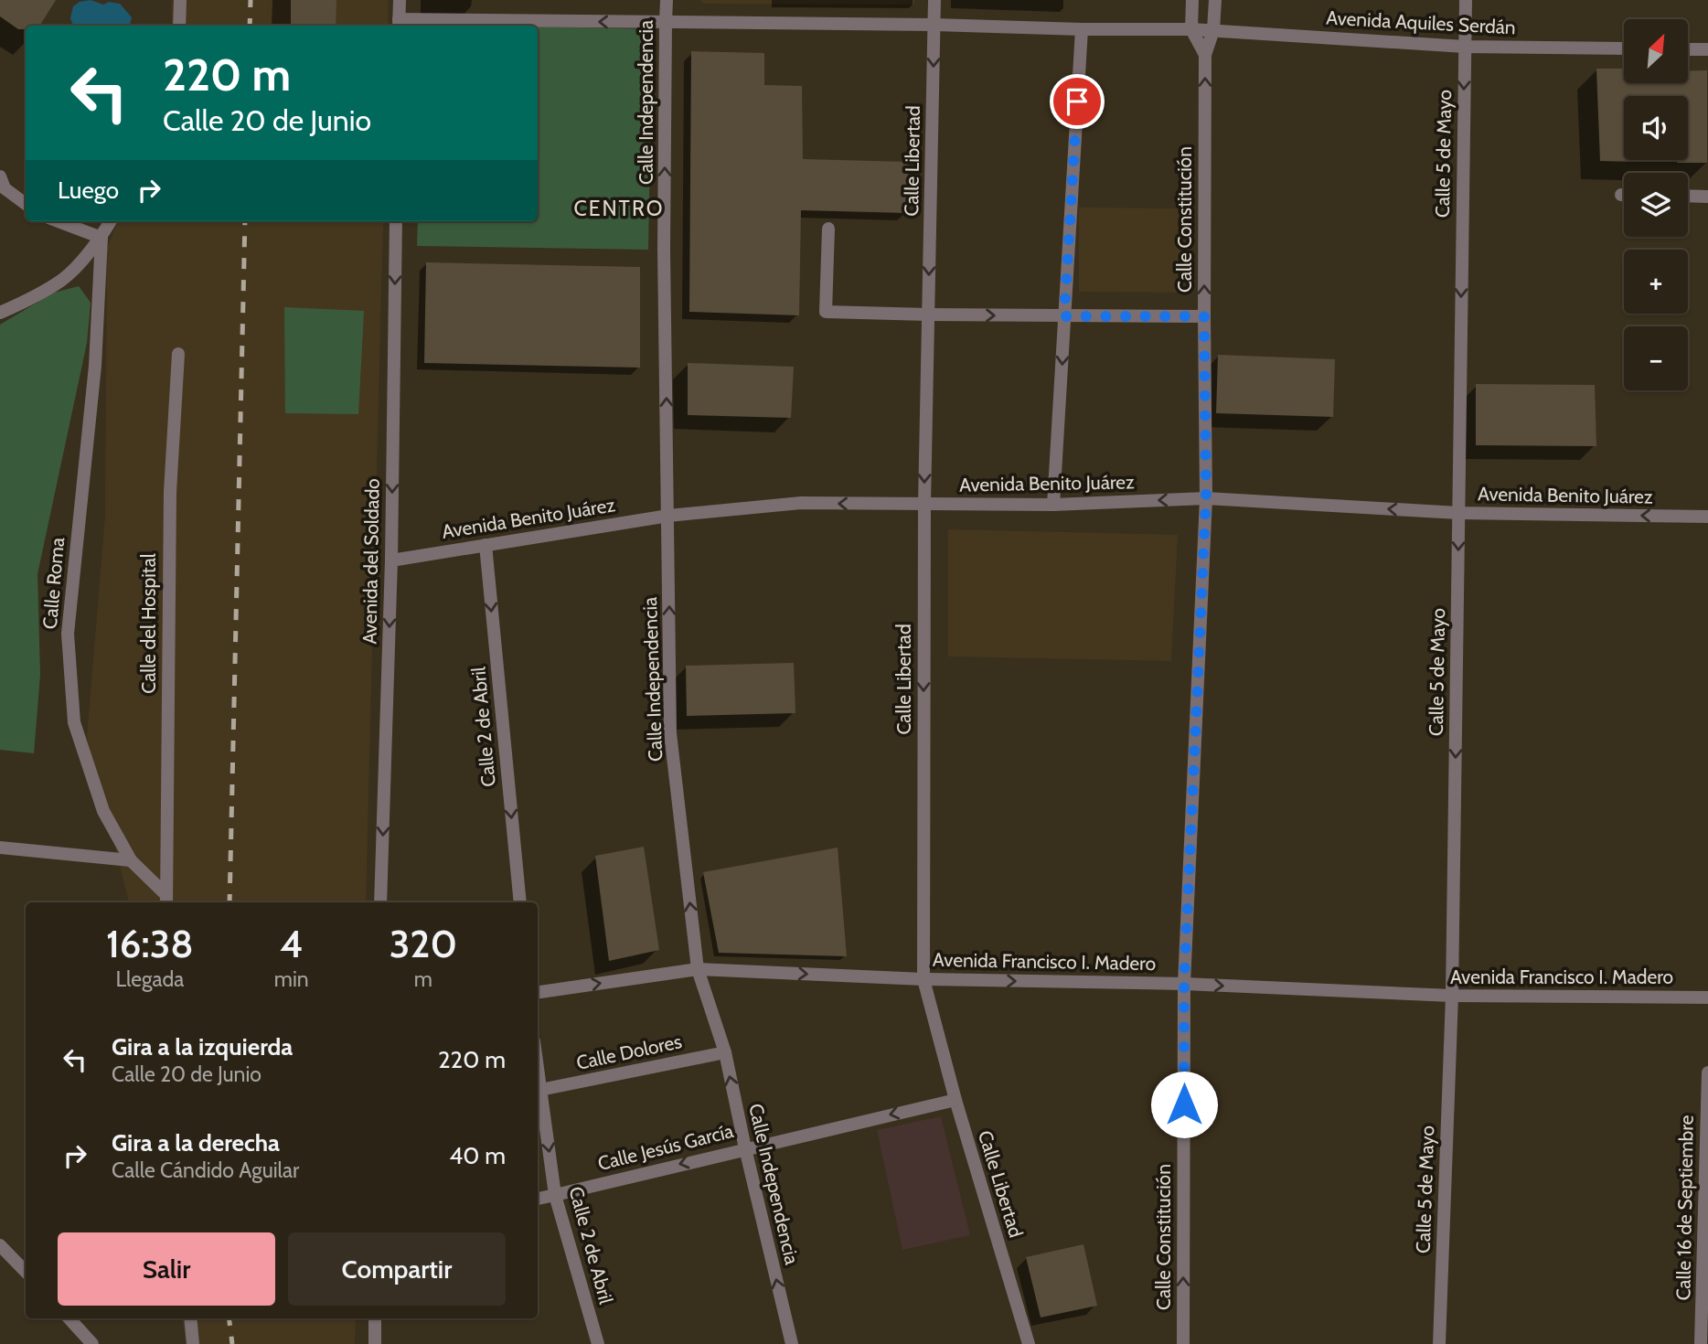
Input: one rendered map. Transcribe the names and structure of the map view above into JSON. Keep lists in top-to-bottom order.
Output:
{
  "streets": {
    "street": [
      "Avenida Aquiles Serdán",
      "Calle Independencia",
      "Calle 5 de Mayo",
      "Calle Libertad",
      "Calle Constitución",
      "Avenida Benito Juárez",
      "Avenida del Soldado",
      "Calle Roma",
      "Calle del Hospital",
      "Calle 2 de Abril",
      "Avenida Francisco I. Madero",
      "Calle Dolores",
      "Calle Jesús García",
      "Calle 16 de Septiembre"
    ]
  },
  "crossings": [
    ["Avenida Aquiles Serdán", "Calle Independencia"],
    ["Avenida Aquiles Serdán", "Calle 5 de Mayo"],
    ["Avenida Aquiles Serdán", "Calle Libertad"],
    ["Avenida Aquiles Serdán", "Calle Constitución"],
    ["Calle Independencia", "Avenida Benito Juárez"],
    ["Calle Independencia", "Avenida Francisco I. Madero"],
    ["Calle Independencia", "Calle Dolores"],
    ["Calle Independencia", "Calle Jesús García"],
    ["Calle 5 de Mayo", "Avenida Benito Juárez"],
    ["Calle 5 de Mayo", "Avenida Francisco I. Madero"],
    ["Calle Libertad", "Avenida Benito Juárez"],
    ["Calle Libertad", "Avenida Francisco I. Madero"],
    ["Calle Libertad", "Calle Jesús García"],
    ["Calle Constitución", "Avenida Benito Juárez"],
    ["Calle Constitución", "Avenida Francisco I. Madero"],
    ["Avenida Benito Juárez", "Avenida del Soldado"],
    ["Avenida Benito Juárez", "Calle 2 de Abril"],
    ["Calle Roma", "Calle del Hospital"],
    ["Calle 2 de Abril", "Calle Dolores"],
    ["Calle 2 de Abril", "Calle Jesús García"]
  ],
  "one_way": [
    "Calle Independencia",
    "Calle 5 de Mayo",
    "Calle Libertad",
    "Calle Constitución",
    "Avenida Benito Juárez",
    "Avenida del Soldado",
    "Calle 2 de Abril",
    "Avenida Francisco I. Madero",
    "Calle Jesús García"
  ],
  "districts": ["CENTRO"],
  "north": "top right",
  "page": {
    "map_buttons": ["+", "−"],
    "turn": ["220 m", "Calle 20 de Junio"],
    "then": "Luego",
    "eta": [
      "16:38",
      "Llegada",
      "4",
      "min",
      "320",
      "m"
    ],
    "list": [
      {
        "name": "Gira a la izquierda",
        "note": "Calle 20 de Junio",
        "value": "220 m"
      },
      {
        "name": "Gira a la derecha",
        "note": "Calle Cándido Aguilar",
        "value": "40 m"
      }
    ],
    "buttons": ["Salir", "Compartir"]
  }
}
